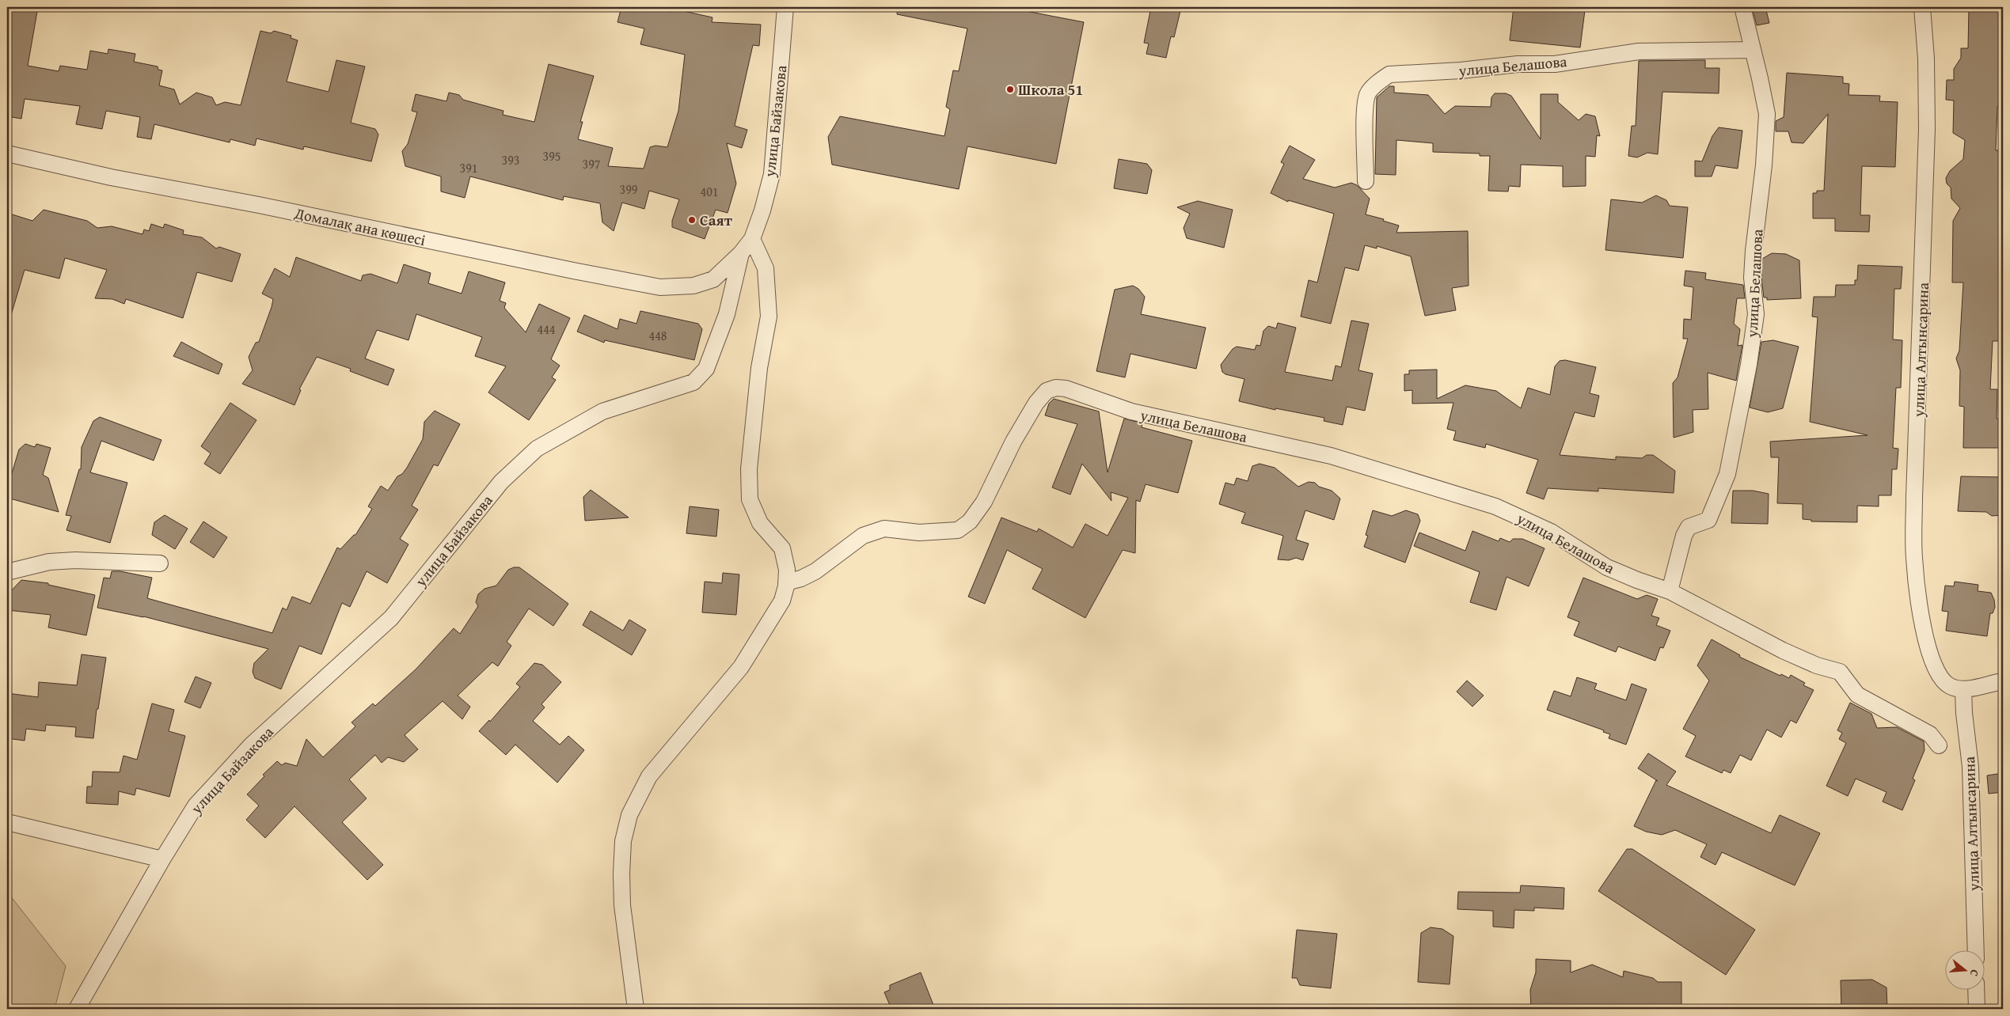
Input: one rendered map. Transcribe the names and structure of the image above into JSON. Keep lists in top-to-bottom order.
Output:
{
  "streets": {
    "street": [
      "улица Белашова",
      "улица Байзакова",
      "Домалақ ана көшесі",
      "улица Алтынсарина"
    ]
  },
  "crossings": [
    ["улица Байзакова", "Домалақ ана көшесі"]
  ],
  "places": ["Школа 51", "Саят"],
  "house_numbers": [
    "395",
    "393",
    "397",
    "391",
    "399",
    "401",
    "444",
    "448"
  ],
  "north": "right"
}
